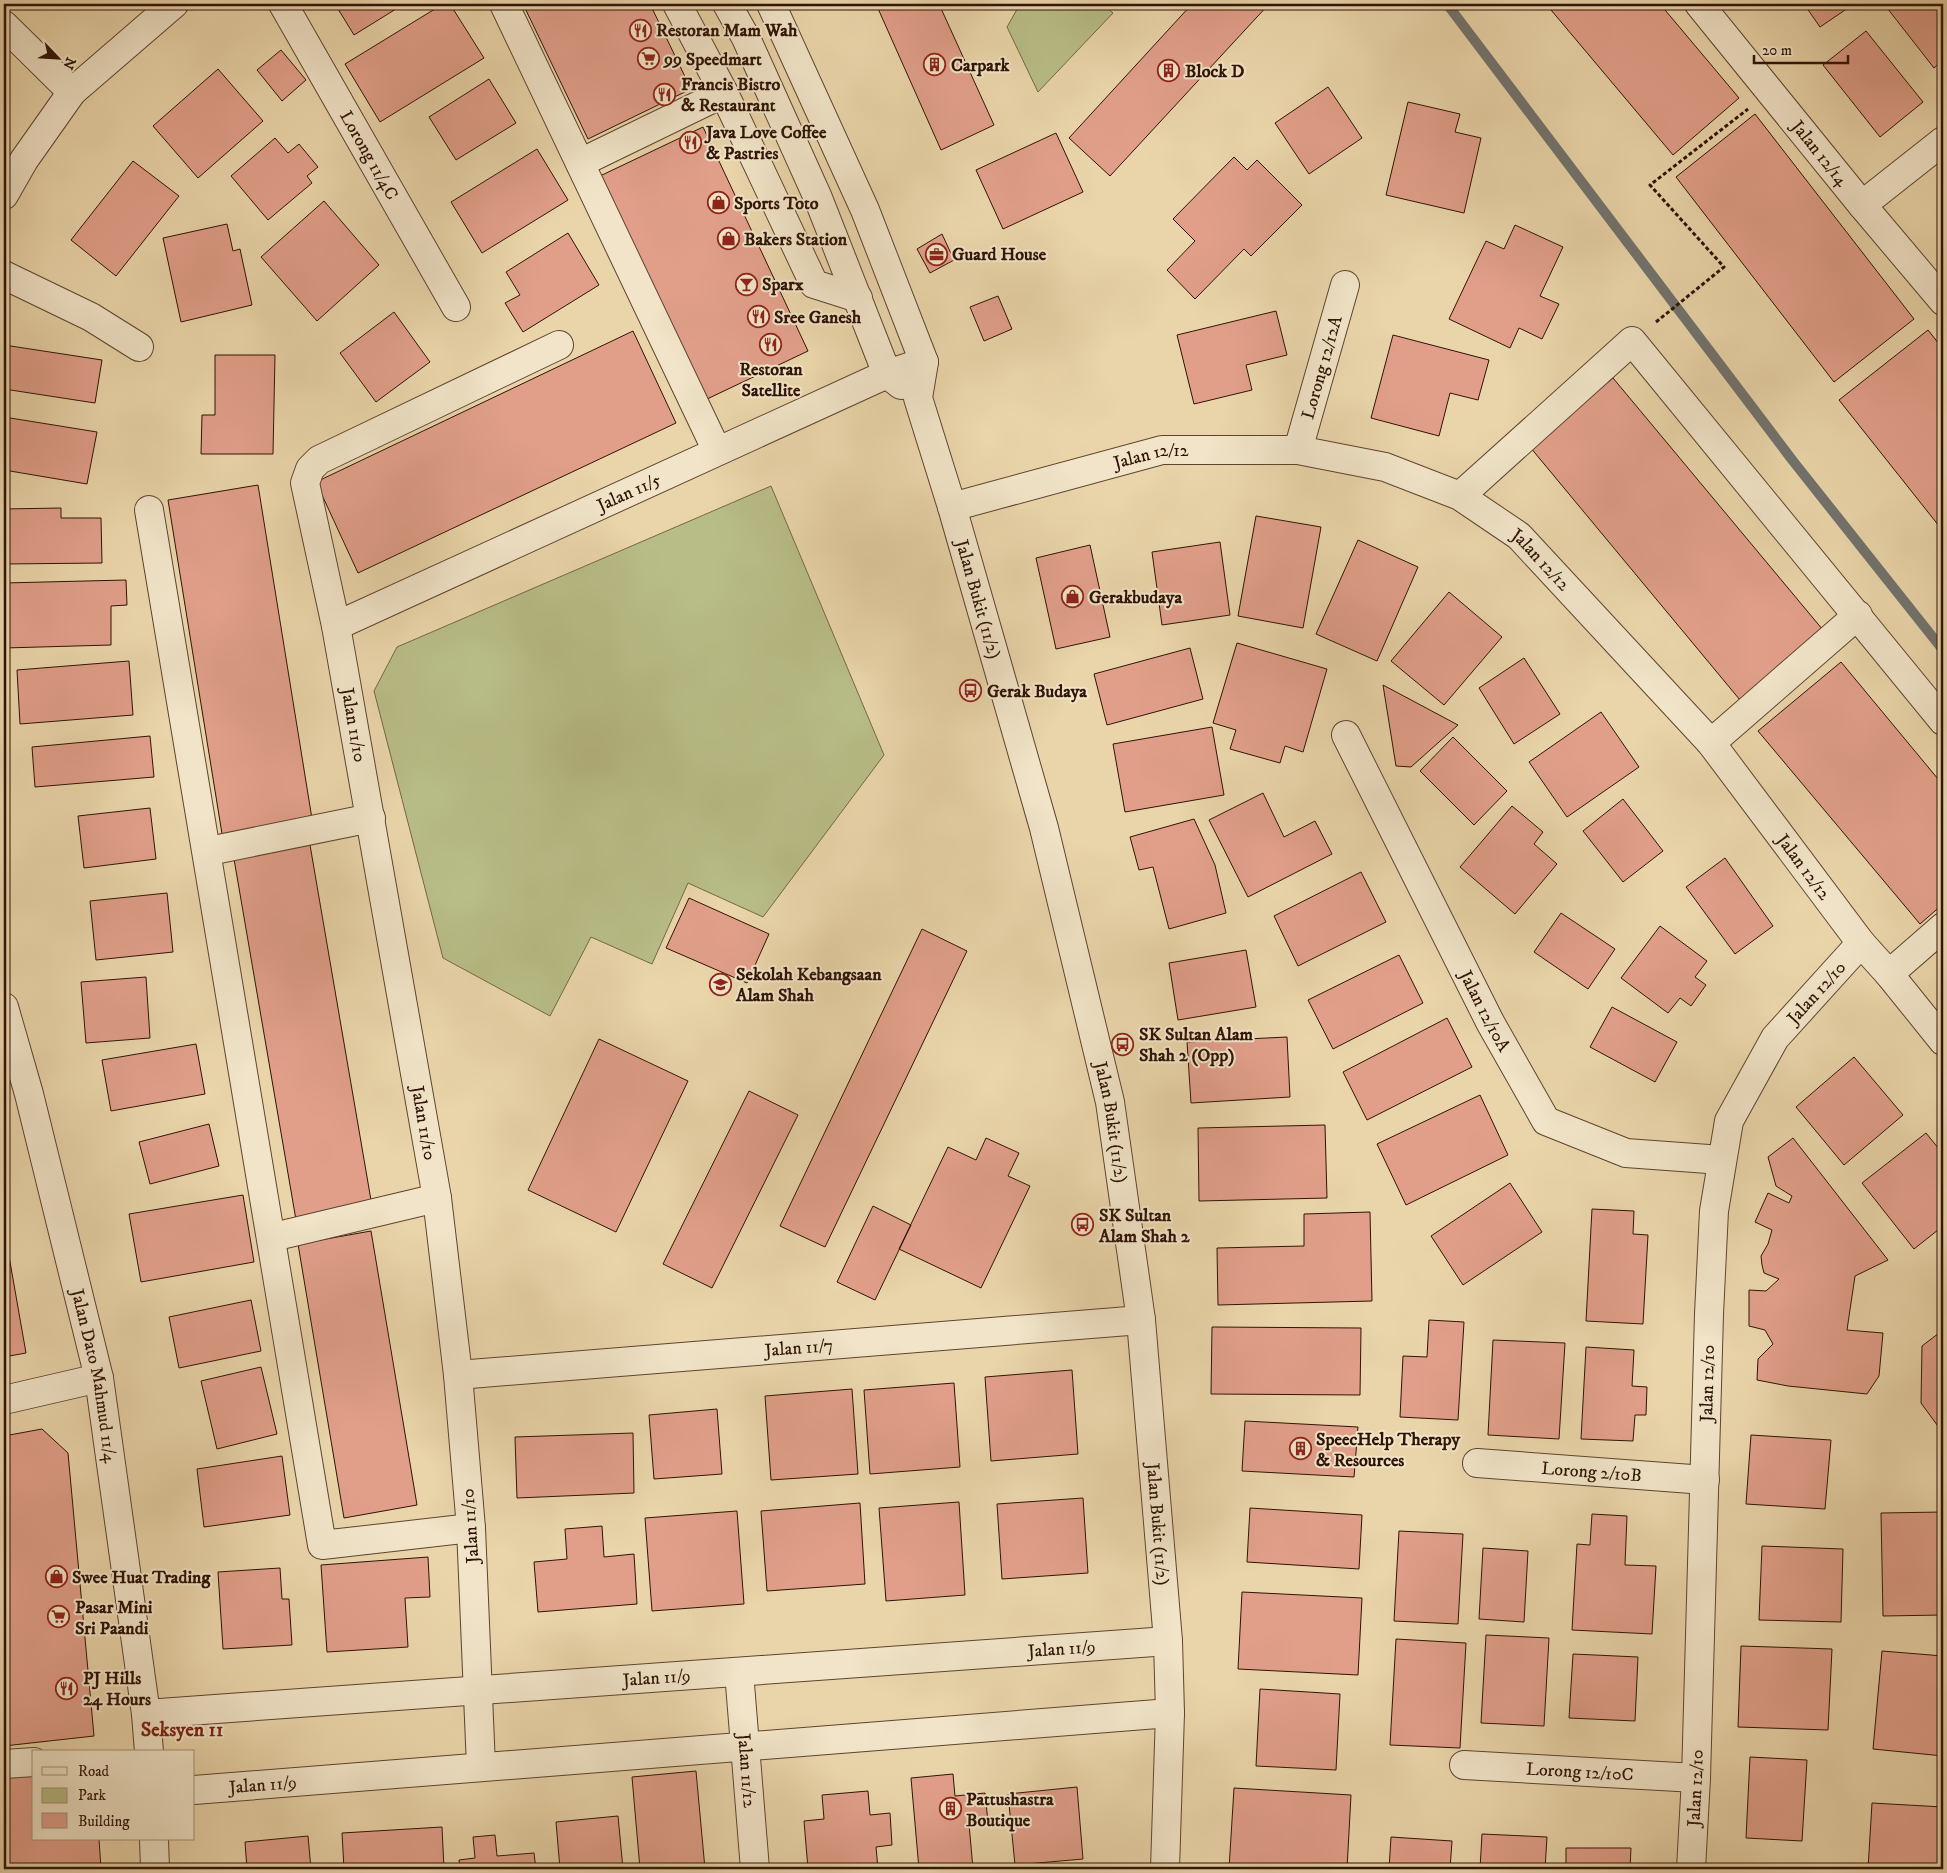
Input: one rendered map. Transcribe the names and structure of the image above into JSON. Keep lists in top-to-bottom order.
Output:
{
  "streets": {
    "street": [
      "Jalan 12/14",
      "Lorong 11/4C",
      "Lorong 12/12A",
      "Jalan 12/12",
      "Jalan 11/5",
      "Jalan Bukit (11/2)",
      "Jalan 11/10",
      "Jalan 12/10",
      "Jalan 12/10A",
      "Jalan 11/7",
      "Jalan Dato Mahmud 11/4",
      "Lorong 2/10B",
      "Jalan 11/9",
      "Jalan 11/12",
      "Lorong 12/10C"
    ]
  },
  "crossings": [
    ["Lorong 12/12A", "Jalan 12/12"],
    ["Jalan 12/12", "Jalan Bukit (11/2)"],
    ["Jalan 12/12", "Jalan 12/10"],
    ["Jalan 11/5", "Jalan Bukit (11/2)"],
    ["Jalan 11/5", "Jalan 11/10"],
    ["Jalan Bukit (11/2)", "Jalan 11/7"],
    ["Jalan Bukit (11/2)", "Jalan 11/9"],
    ["Jalan 11/10", "Jalan 11/7"],
    ["Jalan 11/10", "Jalan 11/9"],
    ["Jalan 12/10", "Jalan 12/10A"],
    ["Jalan 12/10", "Lorong 2/10B"],
    ["Jalan 12/10", "Lorong 12/10C"],
    ["Jalan Dato Mahmud 11/4", "Jalan 11/9"],
    ["Jalan 11/9", "Jalan 11/12"]
  ],
  "districts": ["Seksyen 11"],
  "places": {
    "restaurant": [
      "Restoran Mam Wah",
      "Francis Bistro & Restaurant",
      "Java Love Coffee & Pastries",
      "Sree Ganesh",
      "Restoran Satellite",
      "PJ Hills 24 Hours"
    ],
    "supermarket": ["99 Speedmart", "Pasar Mini Sri Paandi"],
    "building": [
      "Carpark",
      "Block D",
      "SpeecHelp Therapy & Resources",
      "Pattushastra Boutique"
    ],
    "shop": [
      "Sports Toto",
      "Bakers Station",
      "Gerakbudaya",
      "Swee Huat Trading"
    ],
    "office": ["Guard House"],
    "bar": ["Sparx"],
    "bus stop": ["Gerak Budaya", "SK Sultan Alam Shah 2 (Opp)", "SK Sultan Alam Shah 2"],
    "school or university": ["Sekolah Kebangsaan Alam Shah"]
  },
  "legend": ["Road", "Park", "Building"],
  "scale_bar": "20 m",
  "north": "bottom right"
}
